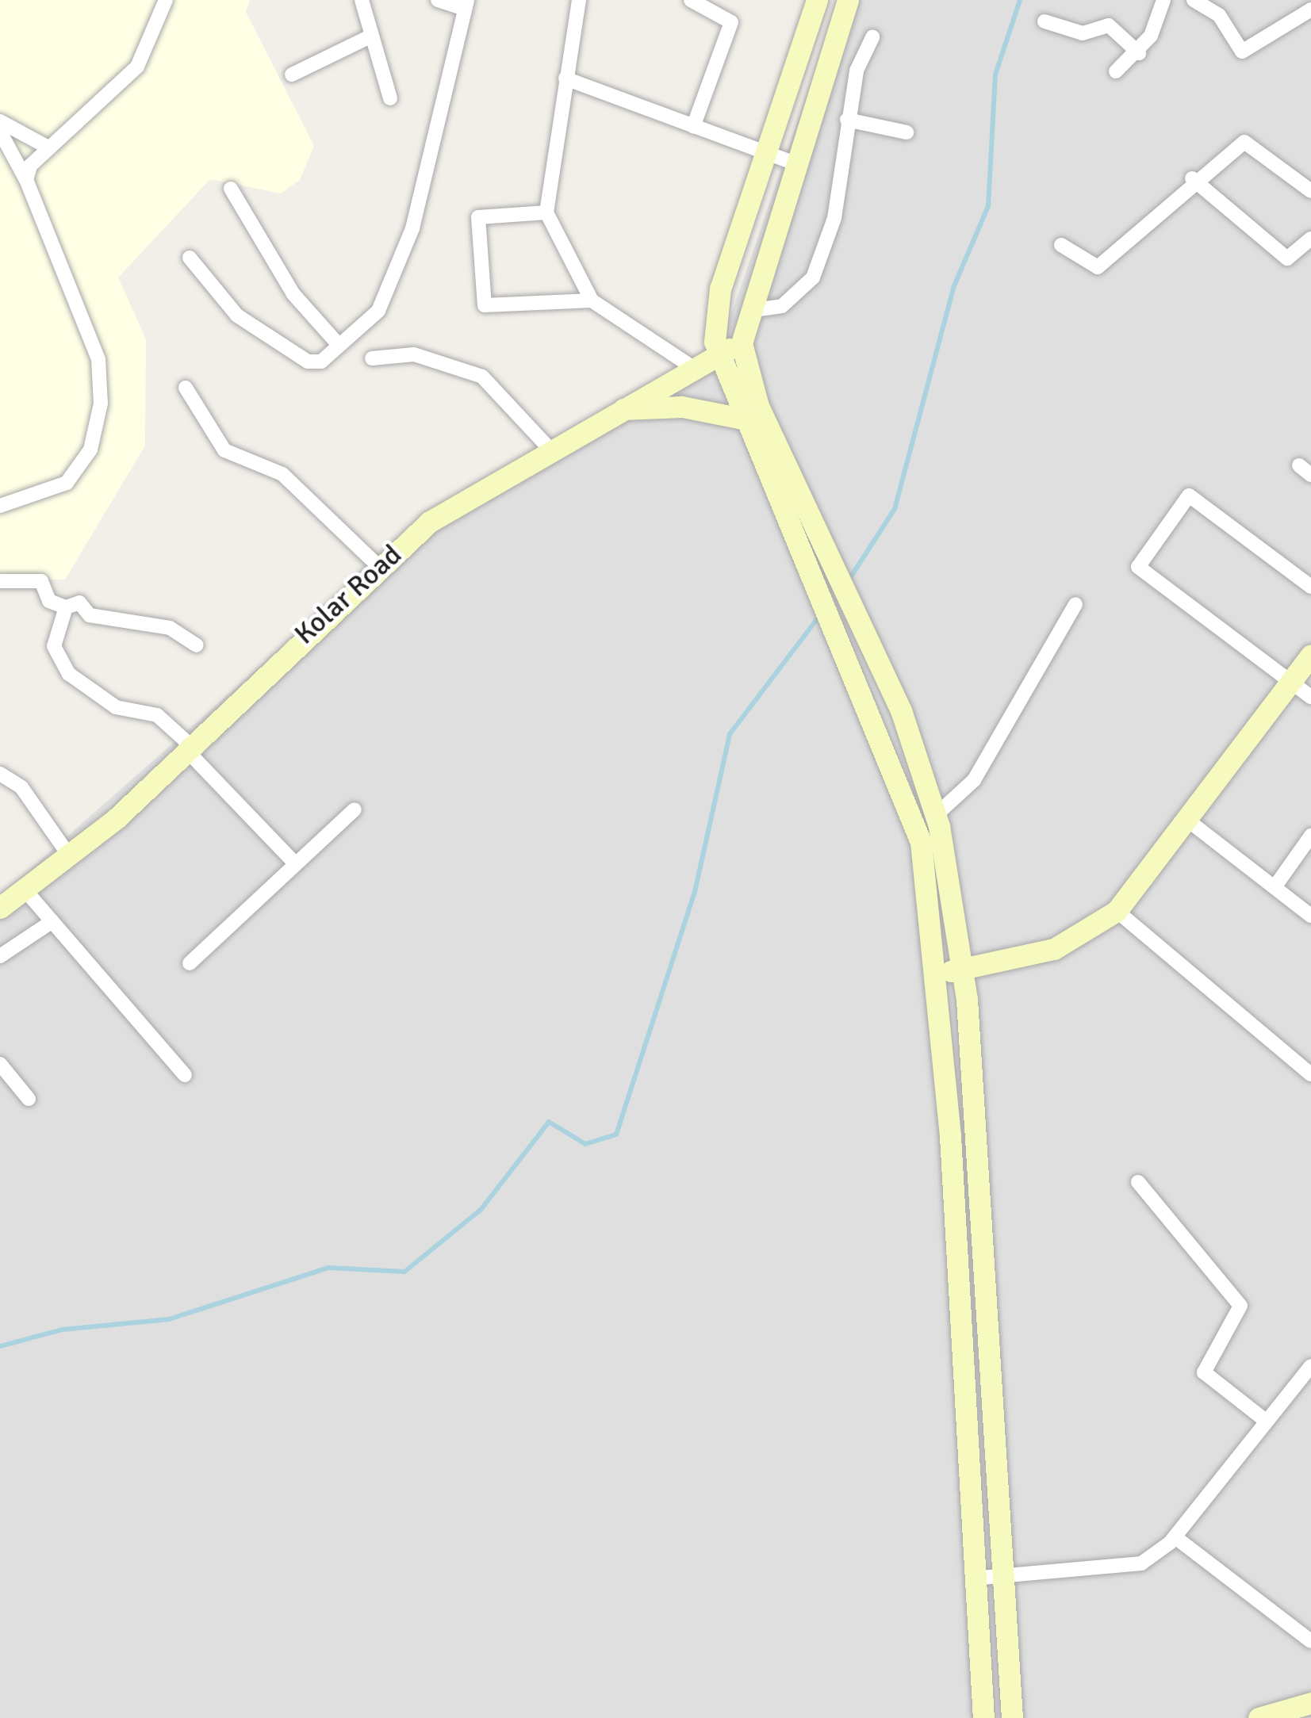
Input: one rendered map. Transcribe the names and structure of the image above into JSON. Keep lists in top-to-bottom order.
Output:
{
  "streets": {
    "main road": ["Kolar Road"]
  }
}
